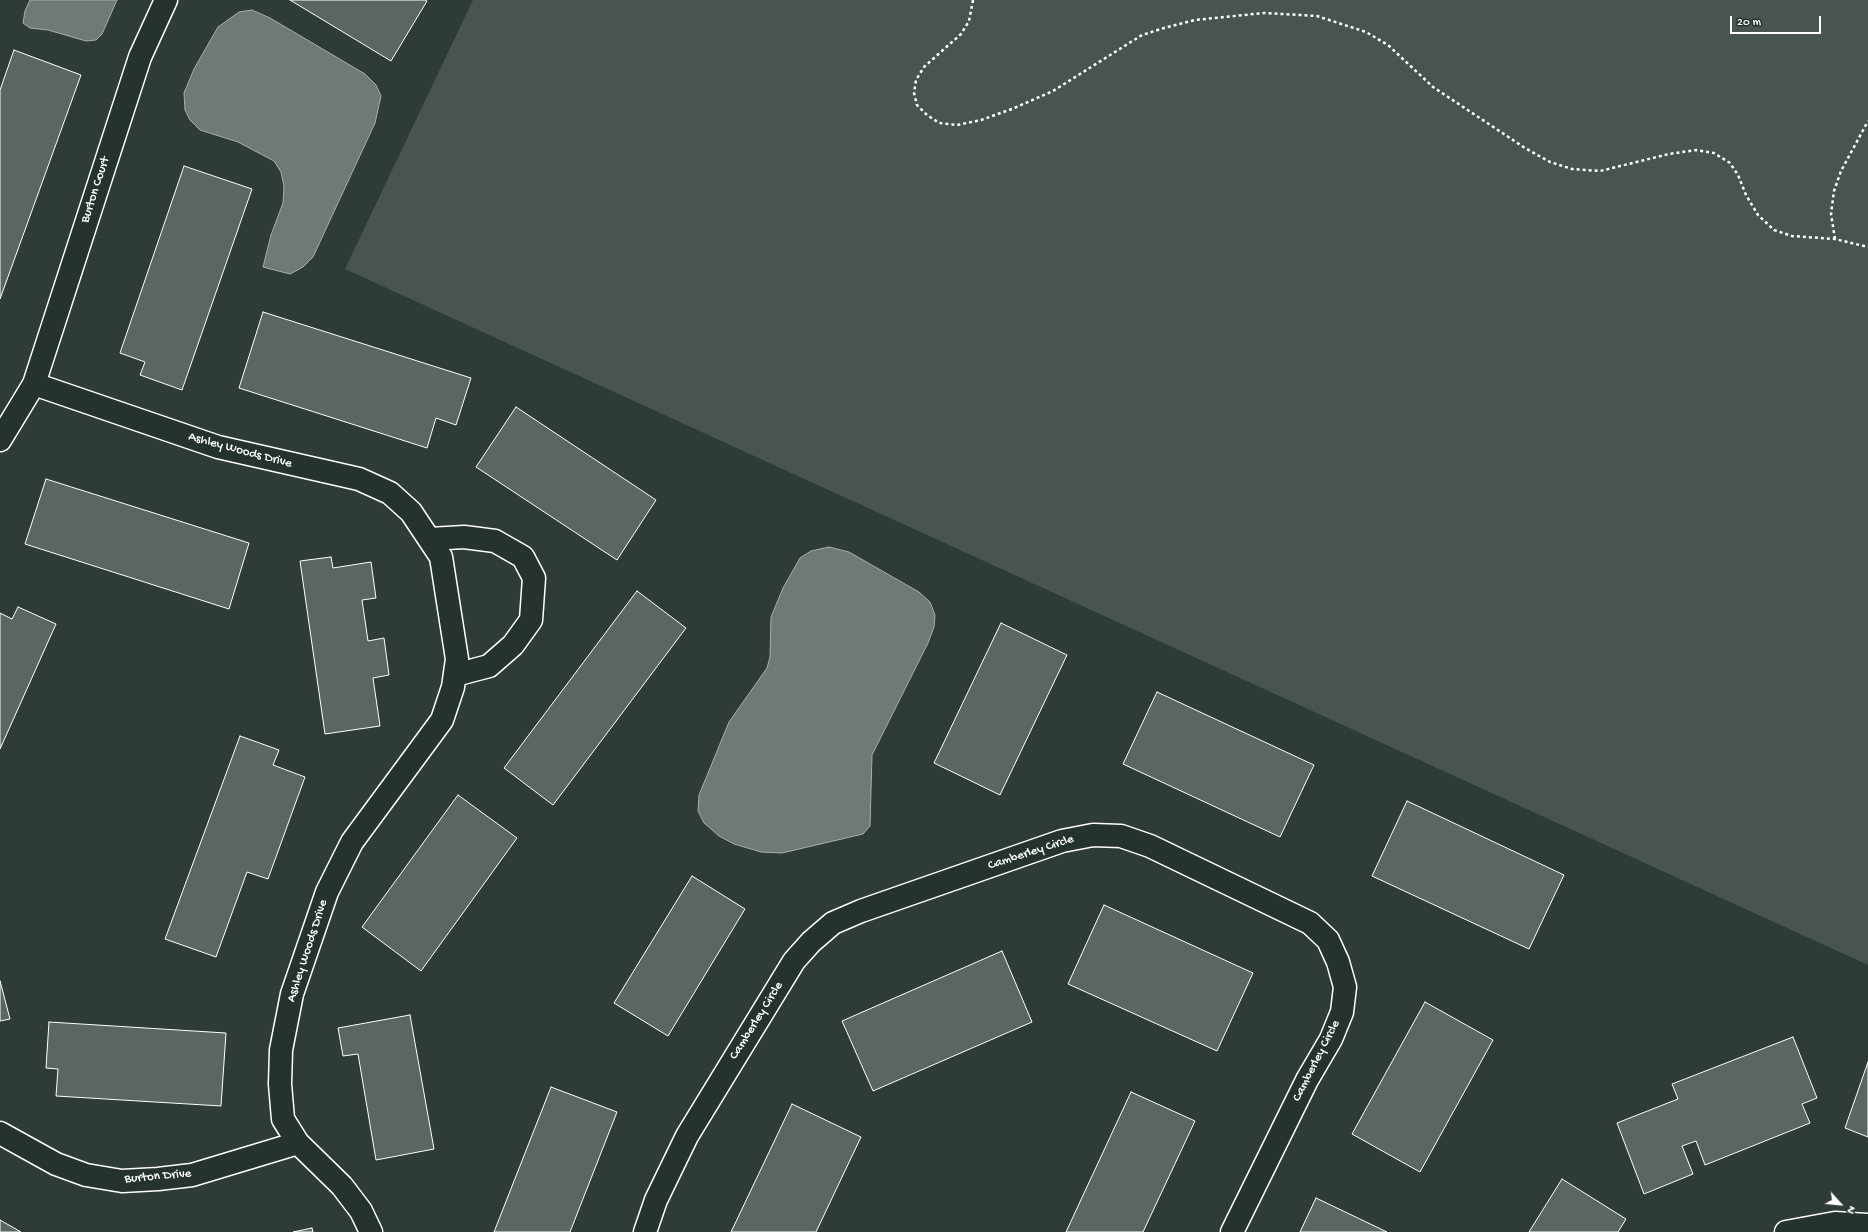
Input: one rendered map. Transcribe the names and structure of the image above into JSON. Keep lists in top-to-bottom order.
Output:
{
  "streets": {
    "street": [
      "Burton Court",
      "Ashley Woods Drive",
      "Camberley Circle",
      "Burton Drive"
    ]
  },
  "crossings": [
    ["Burton Court", "Ashley Woods Drive"],
    ["Ashley Woods Drive", "Burton Drive"]
  ],
  "scale_bar": "20 m",
  "north": "bottom right"
}
